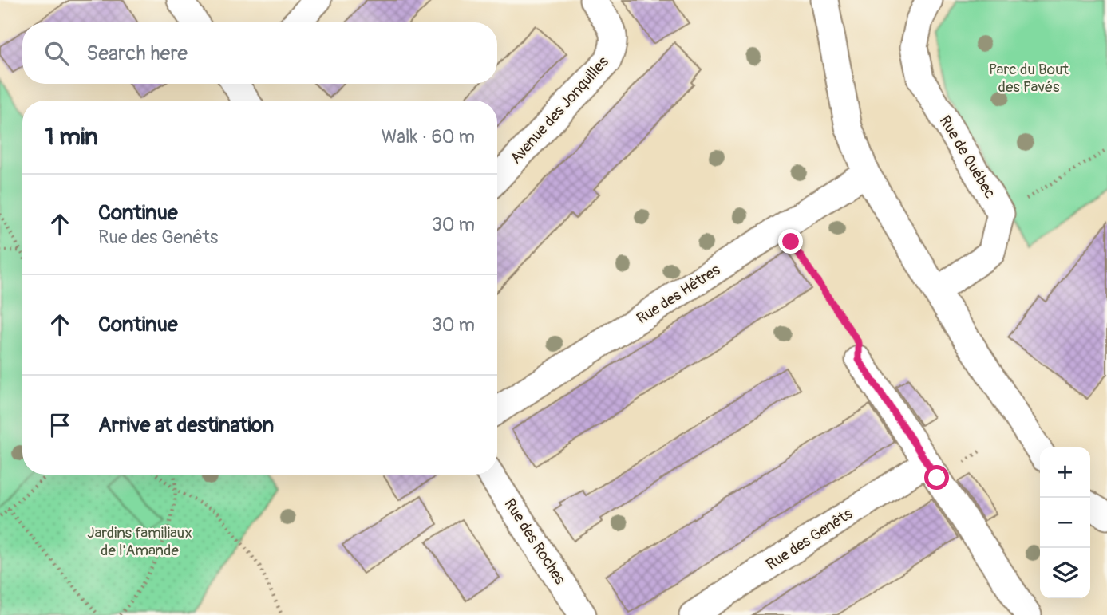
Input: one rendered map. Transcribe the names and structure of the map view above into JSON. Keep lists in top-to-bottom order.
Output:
{
  "streets": {
    "street": [
      "Avenue des Jonquilles",
      "Rue de Québec",
      "Rue des Hêtres",
      "Rue des Genêts",
      "Rue des Roches"
    ]
  },
  "parks": ["Parc du Bout des Pavés", "Jardins familiaux de l'Amande"],
  "page": {
    "search": "Search here",
    "heading": ["1 min", "Walk · 60 m"],
    "list": [
      ["Continue", "Rue des Genêts", "30 m"],
      ["Continue", "30 m"],
      "Arrive at destination"
    ],
    "map_buttons": ["+", "−"]
  }
}
